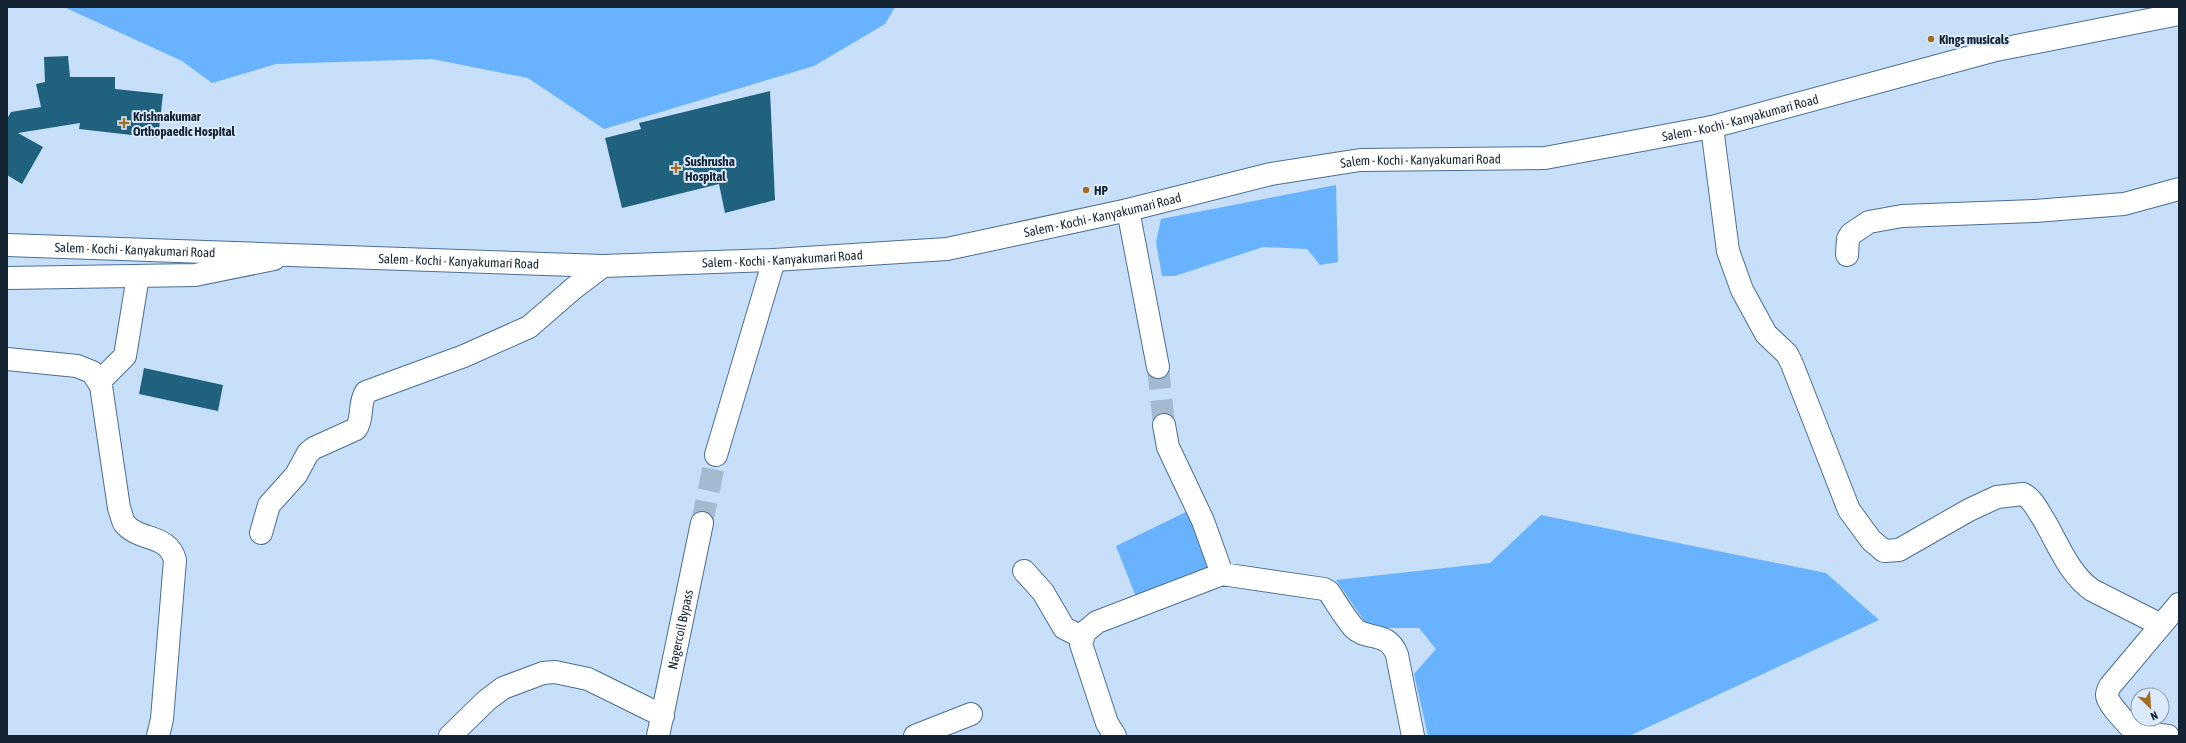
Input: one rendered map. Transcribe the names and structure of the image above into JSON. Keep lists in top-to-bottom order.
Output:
{
  "streets": {
    "main road": ["Salem - Kochi - Kanyakumari Road", "Nagercoil Bypass"]
  },
  "places": {
    "other": ["Kings musicals", "HP"],
    "health": ["Krishnakumar Orthopaedic Hospital", "Sushrusha Hospital"]
  },
  "north": "bottom right"
}
